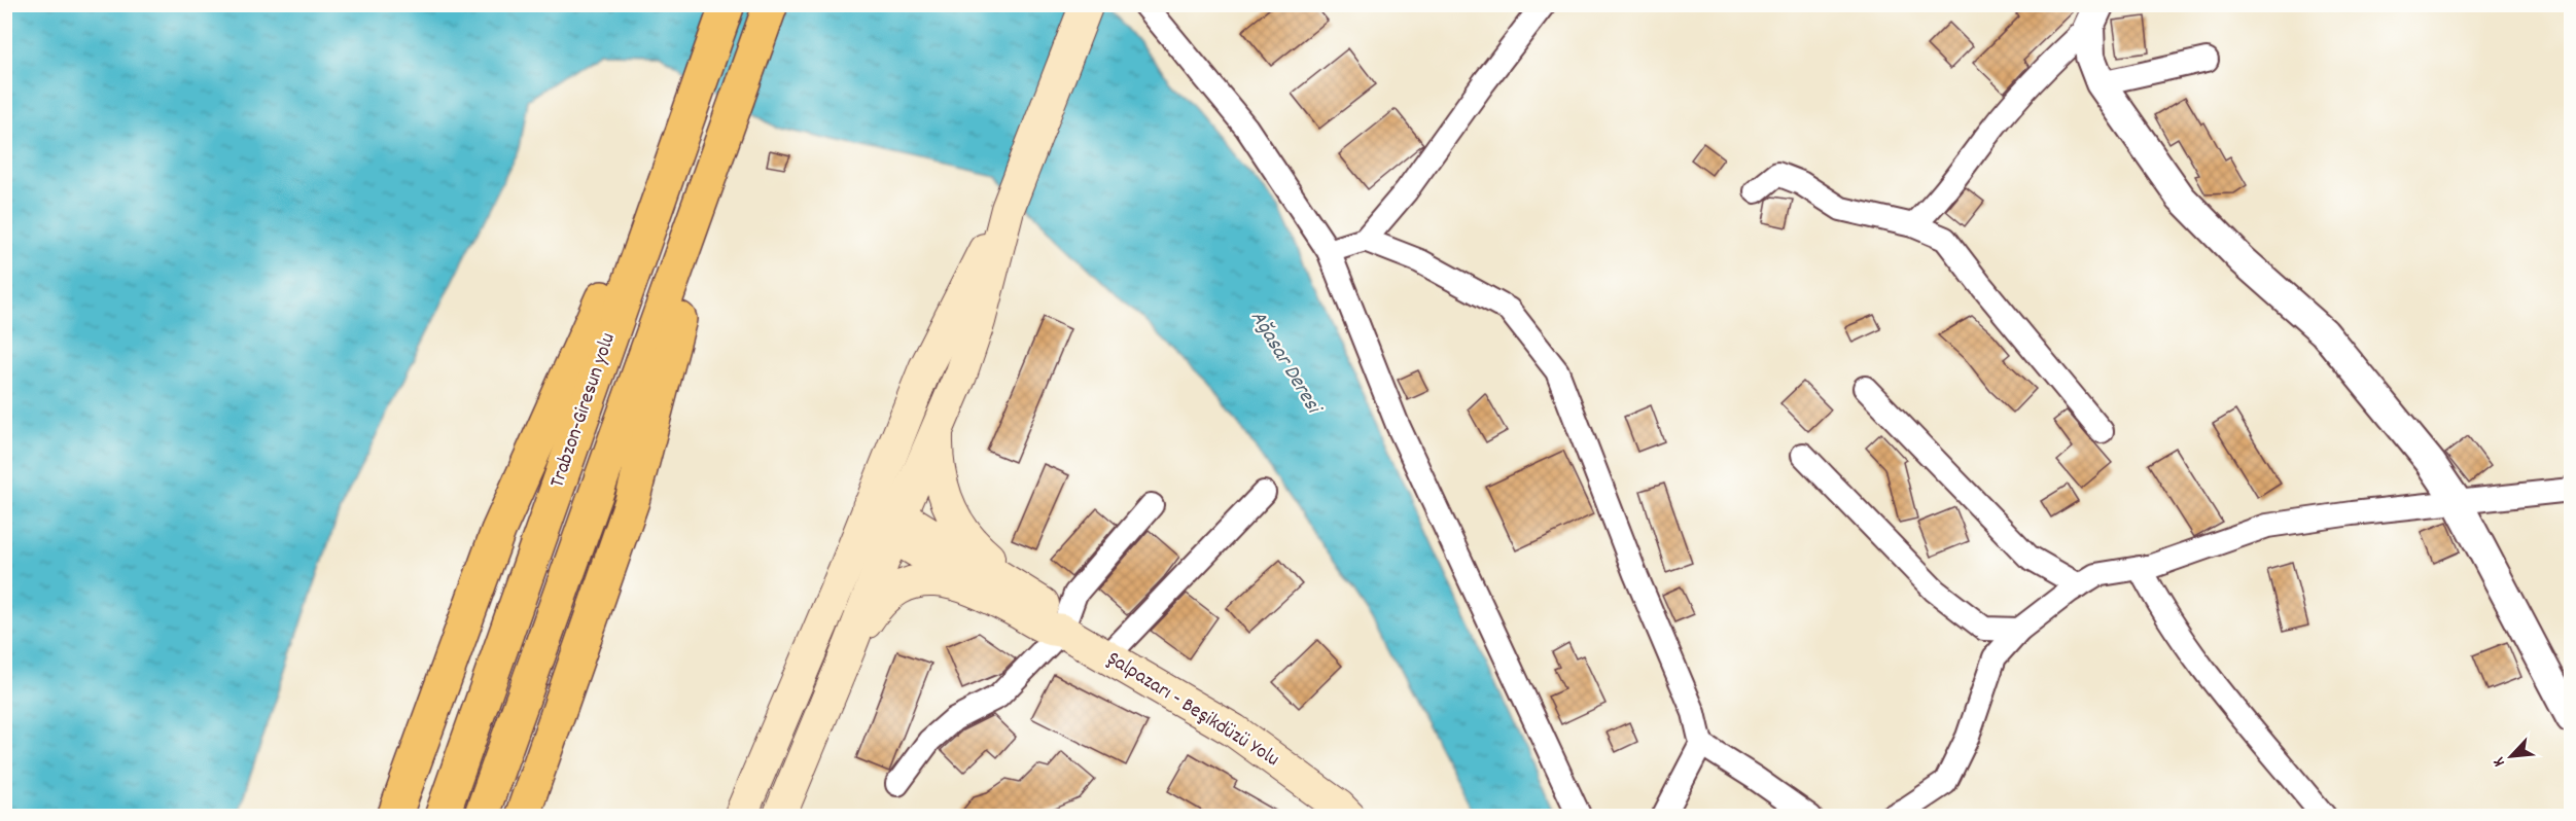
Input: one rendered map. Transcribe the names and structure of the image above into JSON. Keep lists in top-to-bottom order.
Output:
{
  "streets": {
    "highway": ["Trabzon-Giresun yolu"],
    "main road": ["Şalpazarı - Beşikdüzü Yolu"]
  },
  "water": ["Ağasar Deresi"],
  "north": "bottom left"
}
